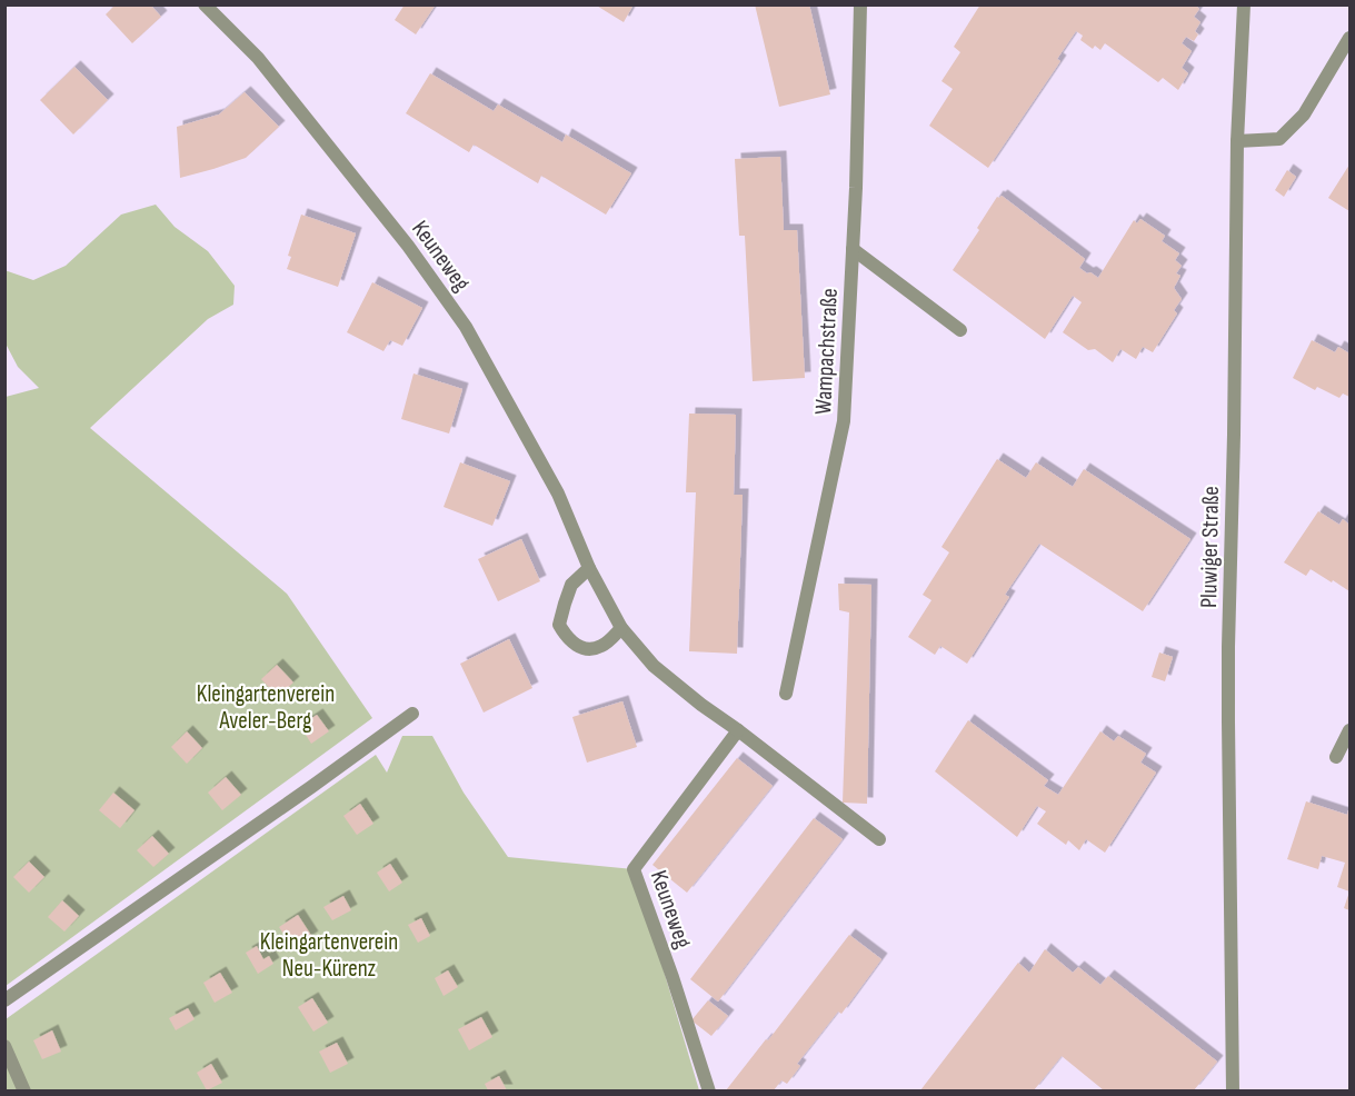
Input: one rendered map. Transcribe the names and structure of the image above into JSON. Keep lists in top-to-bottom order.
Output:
{
  "streets": {
    "street": ["Keuneweg", "Wampachstraße", "Pluwiger Straße"]
  },
  "parks": ["Kleingartenverein Aveler-Berg", "Kleingartenverein Neu-Kürenz"]
}
